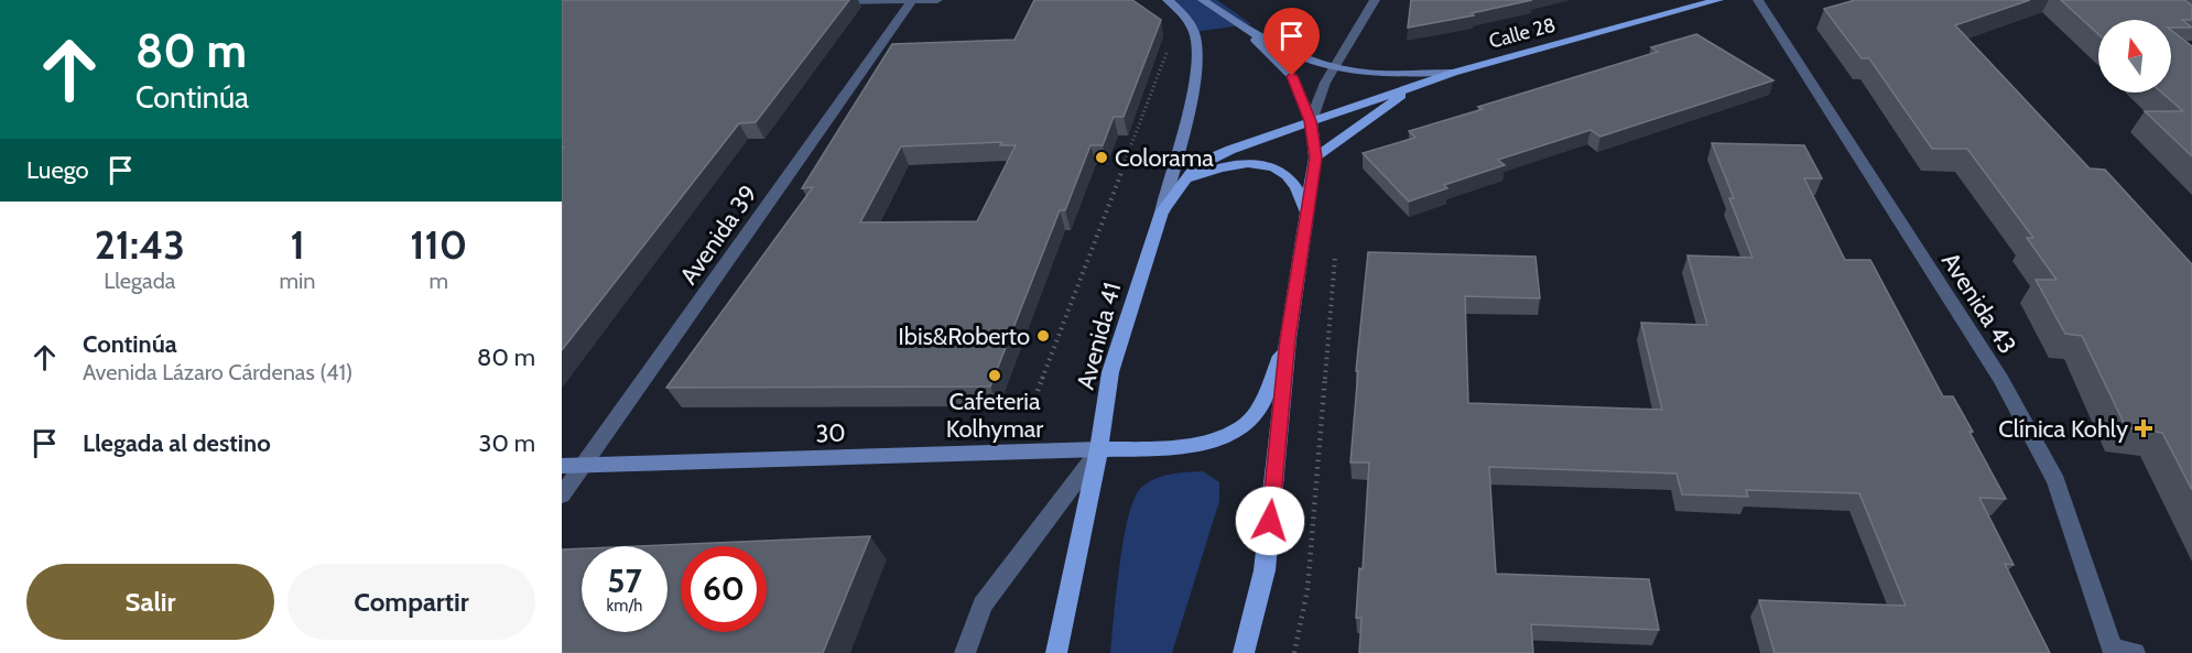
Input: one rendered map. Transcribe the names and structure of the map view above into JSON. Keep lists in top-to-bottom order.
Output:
{
  "streets": {
    "main road": ["Calle 28", "Avenida 41", "30"],
    "street": ["Avenida 39", "Avenida 43"]
  },
  "crossings": [
    ["Calle 28", "Avenida 41"],
    ["Avenida 39", "30"],
    ["Avenida 41", "30"]
  ],
  "places": {
    "other": ["Colorama", "Ibis&Roberto", "Cafeteria Kolhymar"],
    "health": ["Clínica Kohly"]
  },
  "north": "top",
  "page": {
    "turn": ["80 m", "Continúa"],
    "then": "Luego",
    "eta": [
      "21:43",
      "Llegada",
      "1",
      "min",
      "110",
      "m"
    ],
    "list": [
      {
        "name": "Continúa",
        "note": "Avenida Lázaro Cárdenas (41)",
        "value": "80 m"
      },
      {
        "name": "Llegada al destino",
        "value": "30 m"
      }
    ],
    "speed": "57 km/h",
    "limit": "60",
    "buttons": ["Salir", "Compartir"]
  }
}
